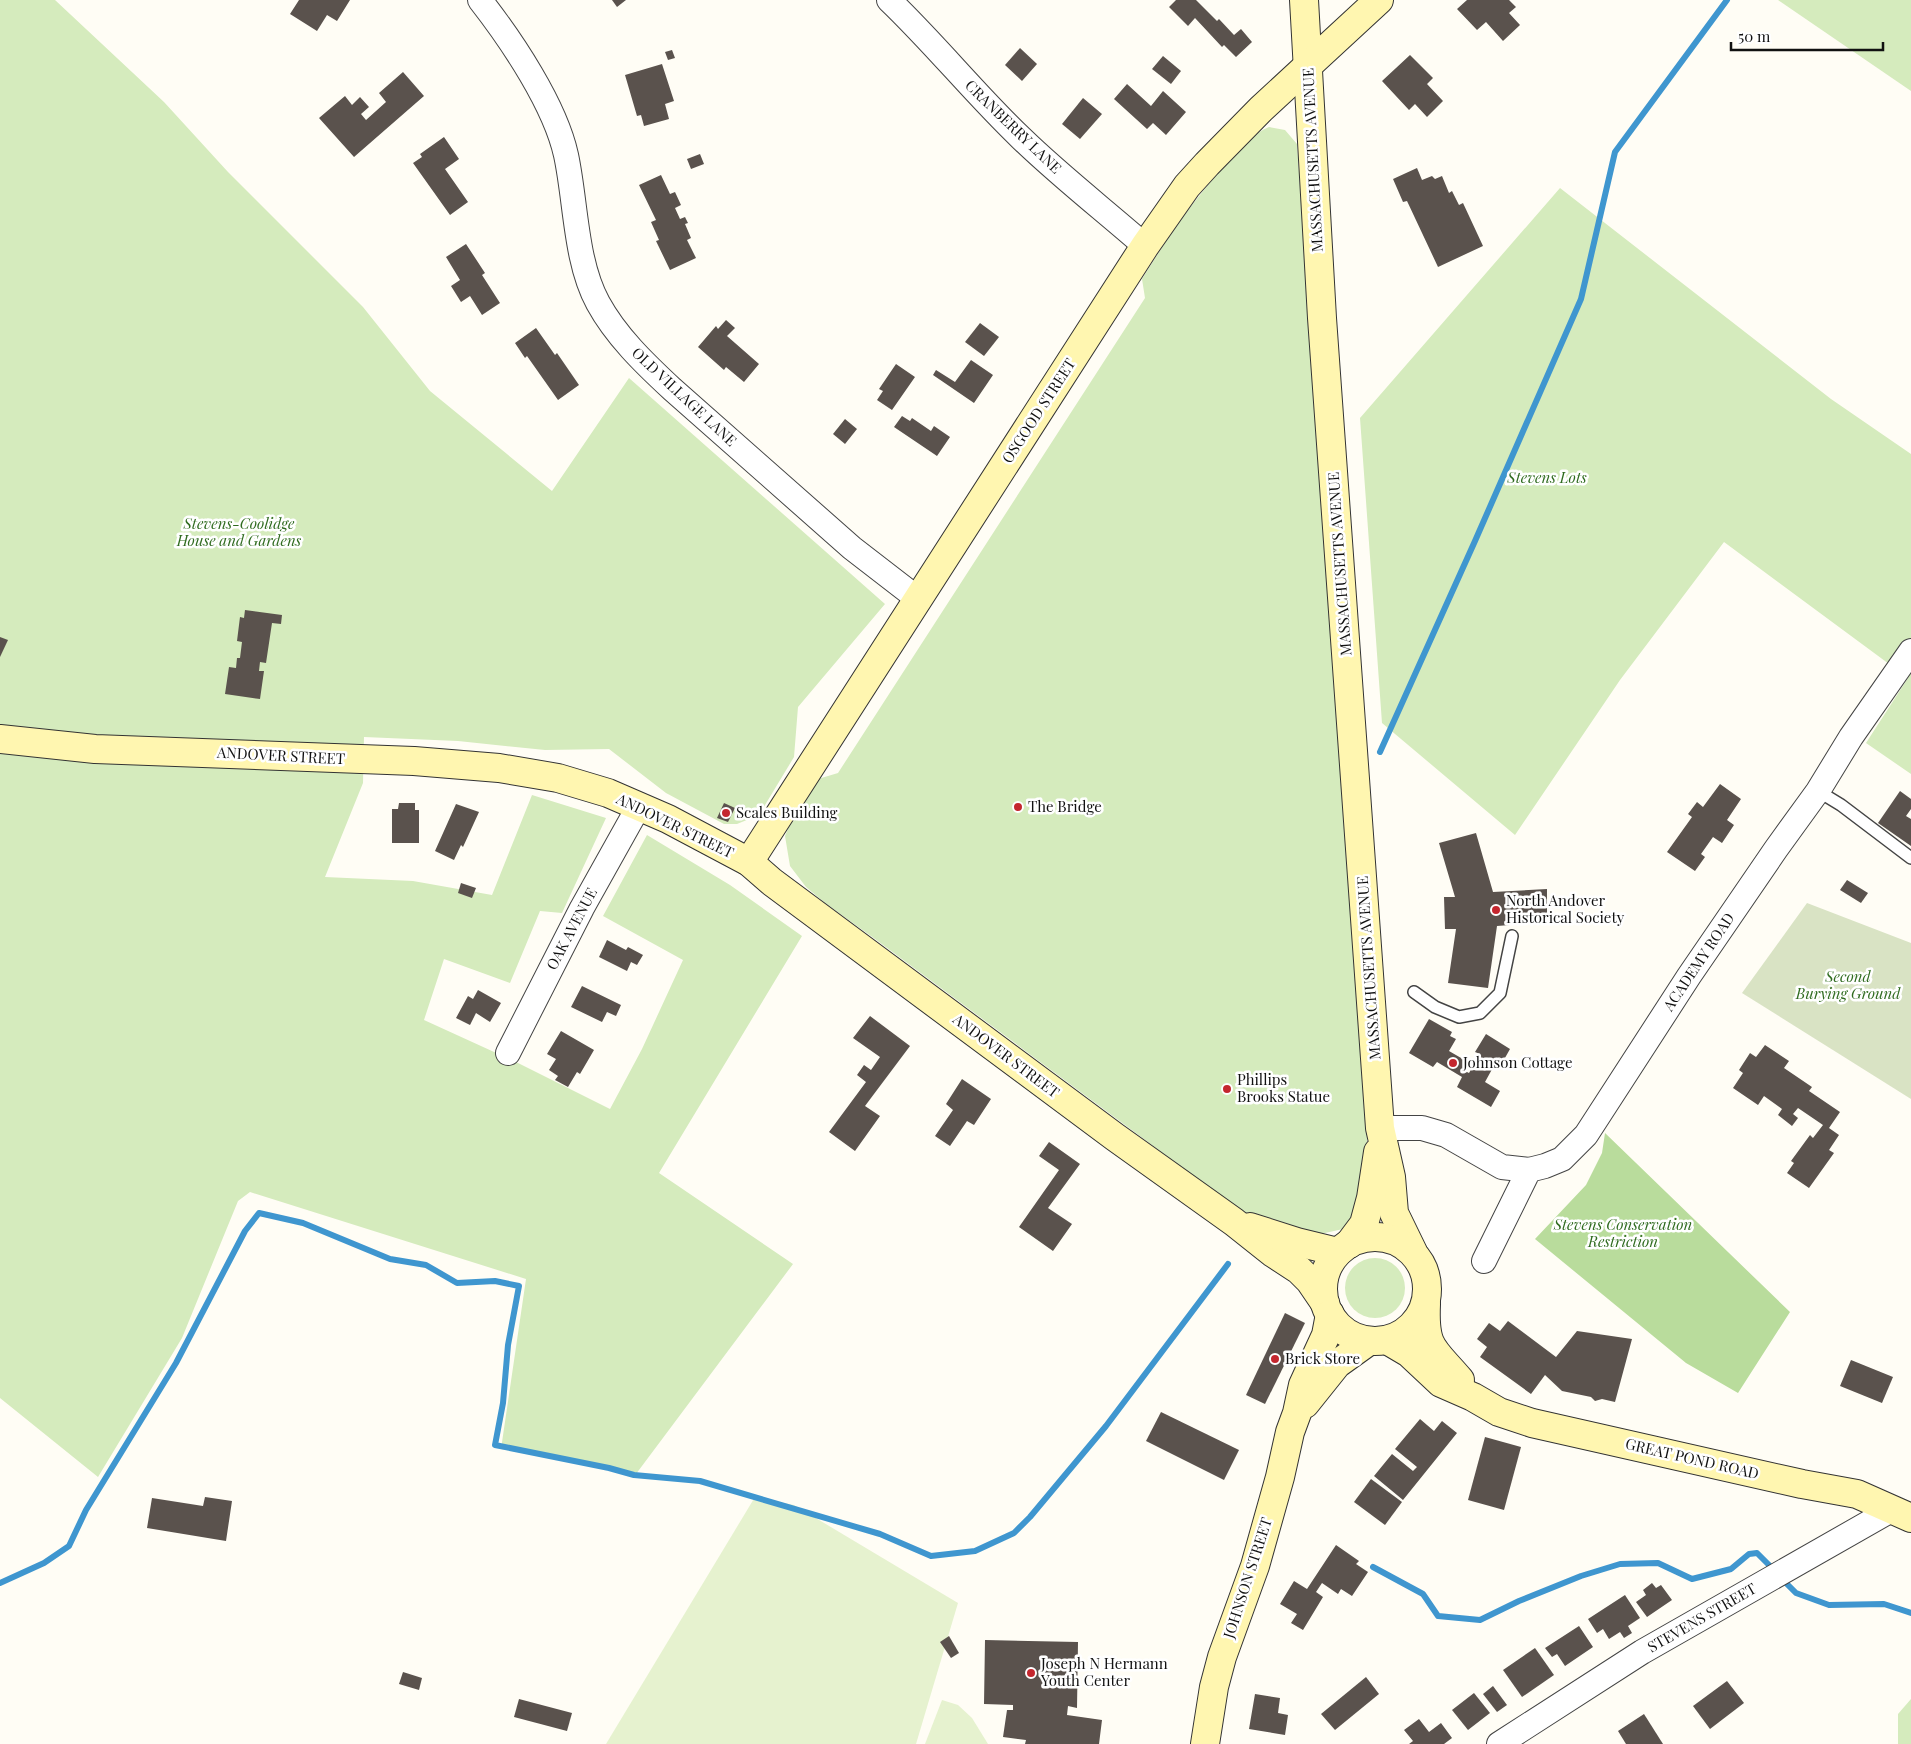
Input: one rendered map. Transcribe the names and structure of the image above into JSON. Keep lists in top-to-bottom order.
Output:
{
  "streets": {
    "main road": [
      "MASSACHUSETTS AVENUE",
      "OSGOOD STREET",
      "ANDOVER STREET",
      "GREAT POND ROAD",
      "JOHNSON STREET"
    ],
    "street": [
      "CRANBERRY LANE",
      "OLD VILLAGE LANE",
      "OAK AVENUE",
      "ACADEMY ROAD",
      "STEVENS STREET"
    ]
  },
  "crossings": [
    ["CRANBERRY LANE", "OSGOOD STREET"],
    ["MASSACHUSETTS AVENUE", "OSGOOD STREET"],
    ["MASSACHUSETTS AVENUE", "ANDOVER STREET"],
    ["MASSACHUSETTS AVENUE", "GREAT POND ROAD"],
    ["MASSACHUSETTS AVENUE", "JOHNSON STREET"],
    ["OLD VILLAGE LANE", "OSGOOD STREET"],
    ["OSGOOD STREET", "ANDOVER STREET"],
    ["ANDOVER STREET", "OAK AVENUE"],
    ["ANDOVER STREET", "GREAT POND ROAD"],
    ["ANDOVER STREET", "JOHNSON STREET"],
    ["GREAT POND ROAD", "JOHNSON STREET"],
    ["GREAT POND ROAD", "STEVENS STREET"]
  ],
  "parks": [
    "Stevens Lots",
    "Stevens-Coolidge House and Gardens",
    "Second Burying Ground",
    "Stevens Conservation Restriction"
  ],
  "places": [
    "The Bridge",
    "Scales Building",
    "North Andover Historical Society",
    "Johnson Cottage",
    "Phillips Brooks Statue",
    "Brick Store",
    "Joseph N Hermann Youth Center"
  ],
  "scale_bar": "50 m"
}
